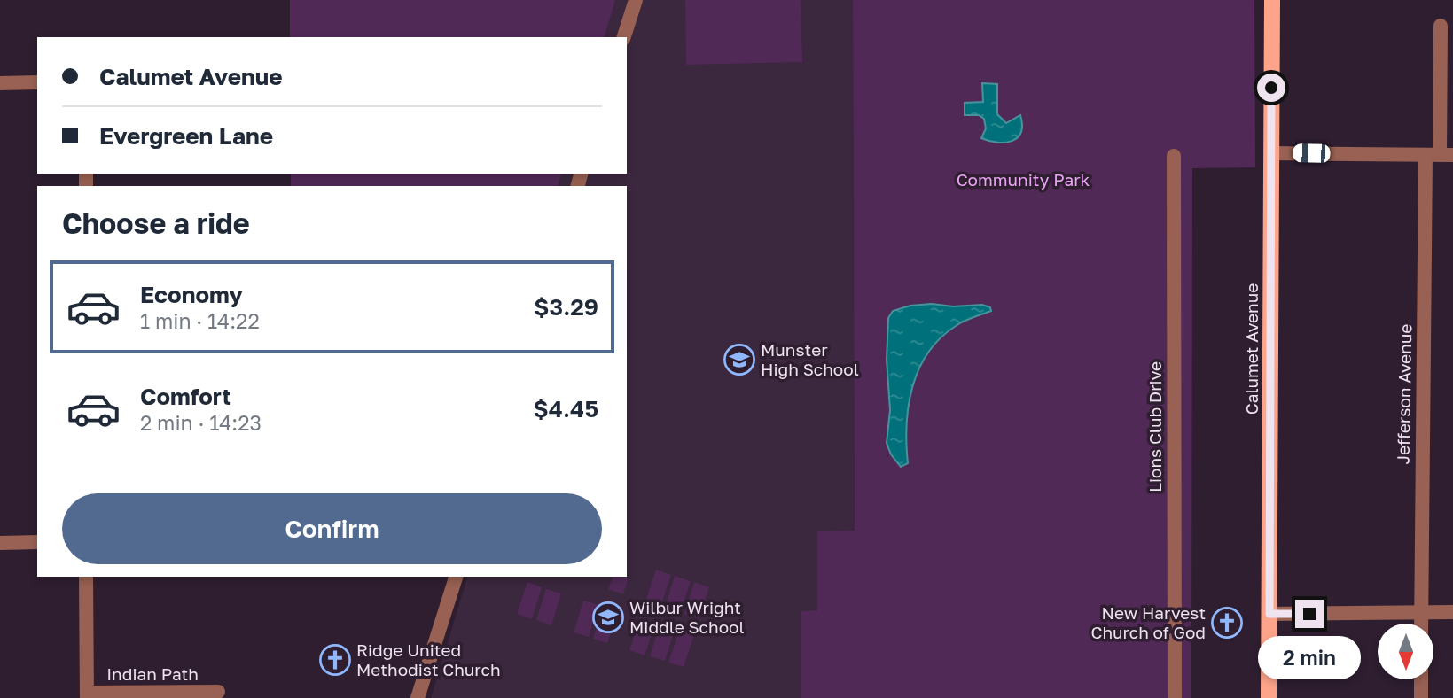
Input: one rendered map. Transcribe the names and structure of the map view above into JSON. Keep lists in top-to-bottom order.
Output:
{
  "streets": {
    "main road": ["Calumet Avenue"],
    "street": ["Jefferson Avenue", "Lions Club Drive", "Indian Path"]
  },
  "parks": ["Community Park"],
  "places": {
    "school or university": ["Munster High School", "Wilbur Wright Middle School"],
    "church": ["New Harvest Church of God", "Ridge United Methodist Church"]
  },
  "north": "bottom",
  "page": {
    "banner": ["Calumet Avenue", "Evergreen Lane"],
    "heading": "Choose a ride",
    "list": [
      {
        "name": "Economy",
        "note": "1 min · 14:22",
        "value": "$3.29"
      },
      {
        "name": "Comfort",
        "note": "2 min · 14:23",
        "value": "$4.45"
      }
    ],
    "buttons": "Confirm",
    "bubble": "2 min"
  }
}
